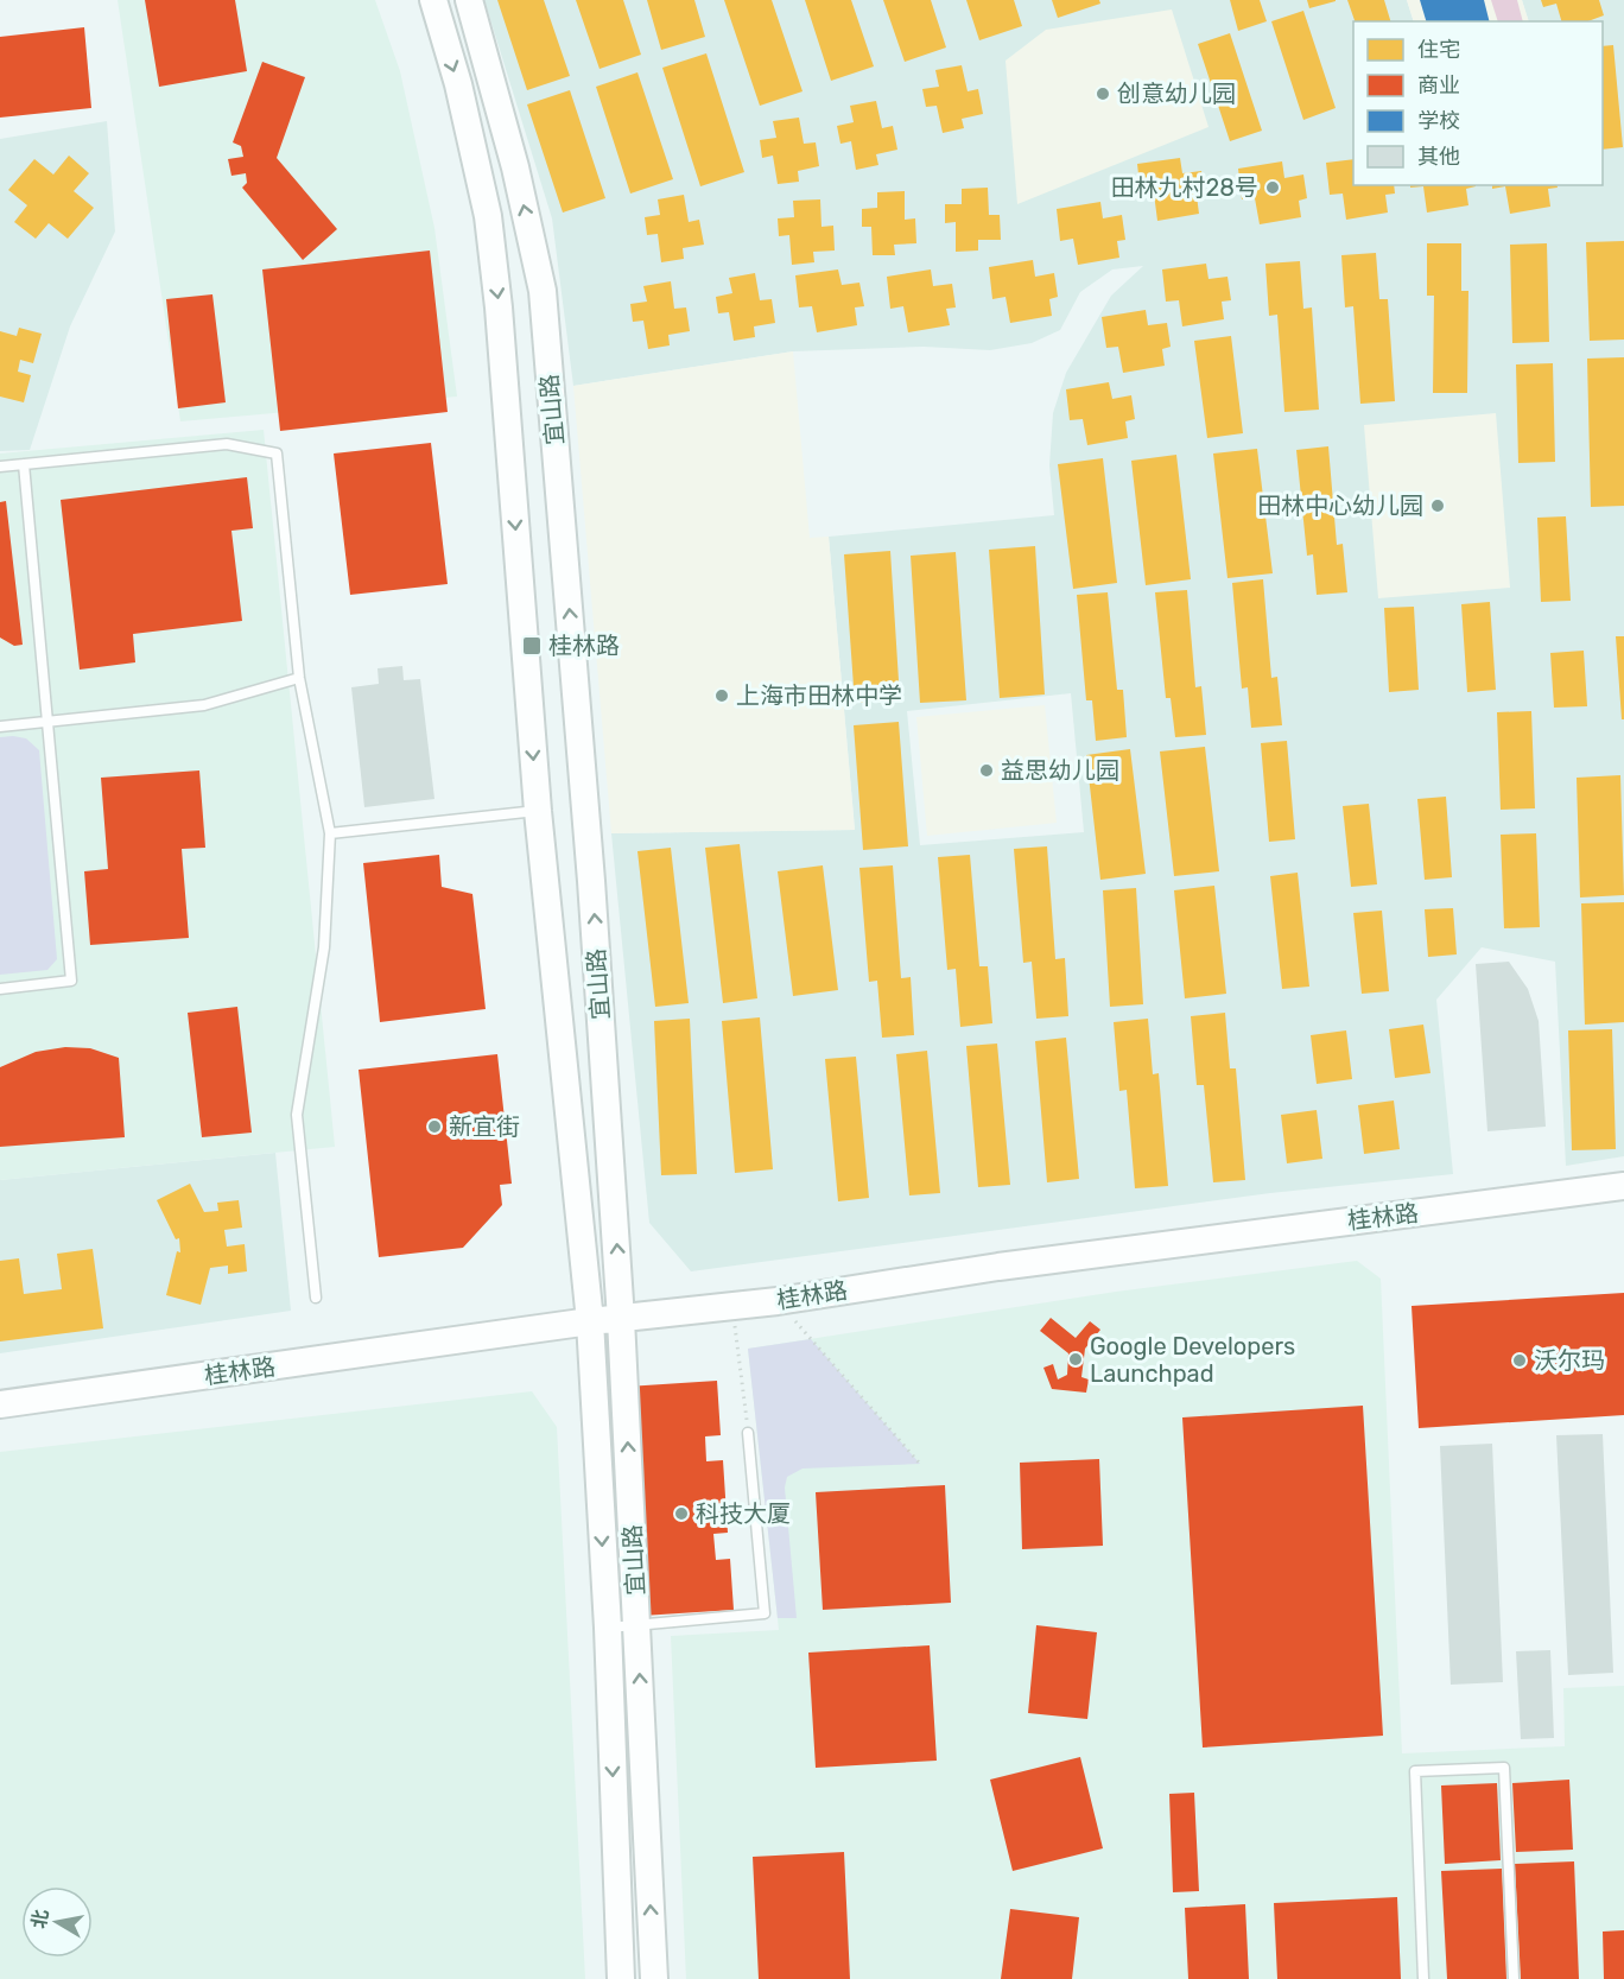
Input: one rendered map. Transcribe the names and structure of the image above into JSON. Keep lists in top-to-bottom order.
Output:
{
  "streets": {
    "main road": ["宜山路", "桂林路"]
  },
  "crossings": [
    ["宜山路", "桂林路"]
  ],
  "places": {
    "other": [
      "创意幼儿园",
      "田林九村28号",
      "田林中心幼儿园",
      "上海市田林中学",
      "益思幼儿园",
      "新宜街",
      "Google Developers Launchpad",
      "沃尔玛",
      "科技大厦"
    ],
    "transit": ["桂林路"]
  },
  "legend": [
    "住宅",
    "商业",
    "学校",
    "其他"
  ],
  "north": "left"
}
